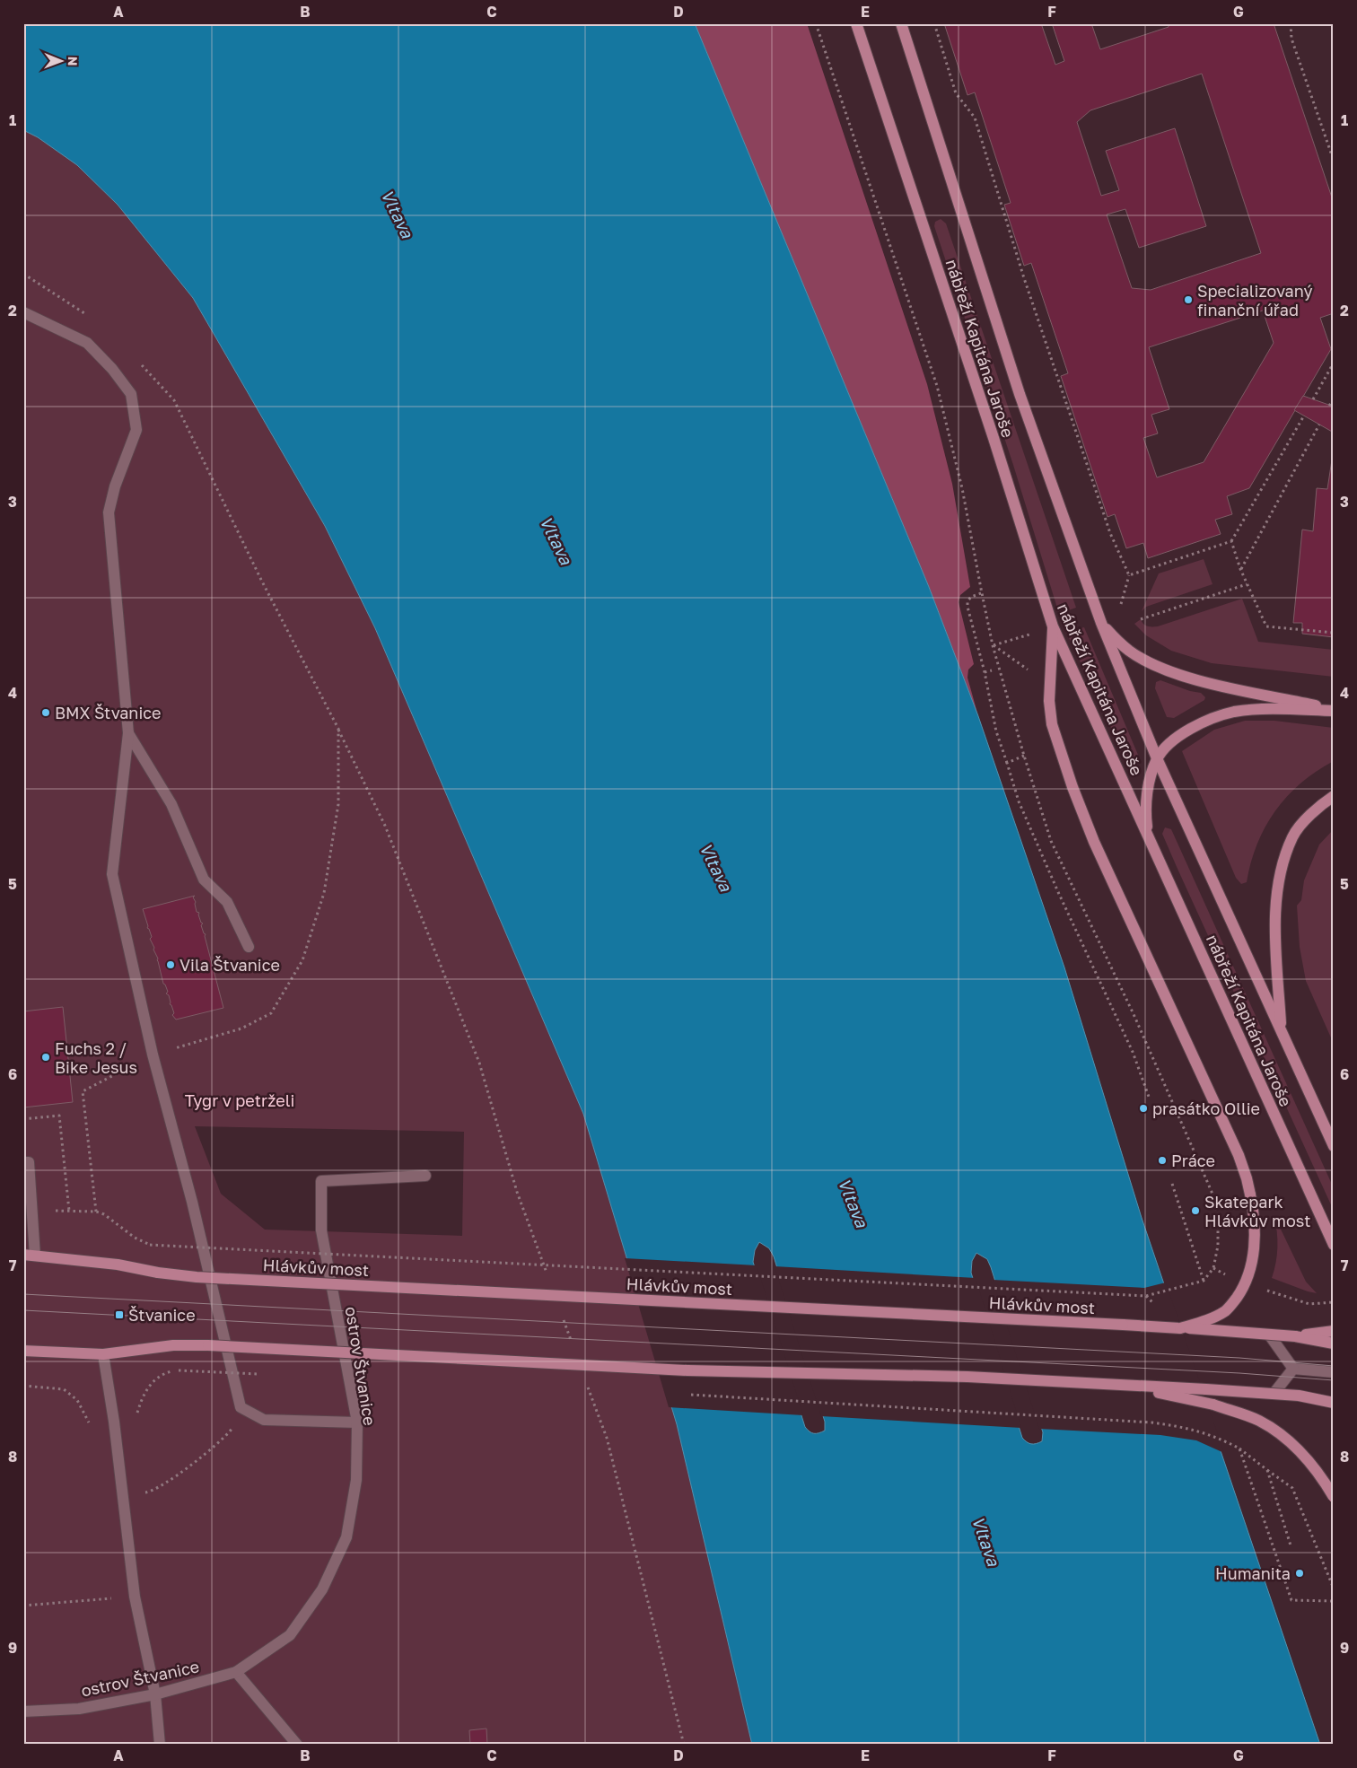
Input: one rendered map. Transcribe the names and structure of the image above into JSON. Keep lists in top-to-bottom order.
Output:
{
  "streets": {
    "main road": ["nábřeží Kapitána Jaroše", "Hlávkův most"],
    "lane": ["ostrov Štvanice"]
  },
  "water": ["Vltava"],
  "parks": ["Tygr v petrželi"],
  "places": {
    "other": [
      "Specializovaný finanční úřad",
      "BMX Štvanice",
      "Vila Štvanice",
      "Fuchs 2 / Bike Jesus",
      "prasátko Ollie",
      "Práce",
      "Skatepark Hlávkův most",
      "Humanita"
    ],
    "transit": ["Štvanice"]
  },
  "north": "right",
  "grid": {
    "columns": [
      "A",
      "B",
      "C",
      "D",
      "E",
      "F",
      "G"
    ],
    "rows": [
      "1",
      "2",
      "3",
      "4",
      "5",
      "6",
      "7",
      "8",
      "9"
    ]
  }
}
